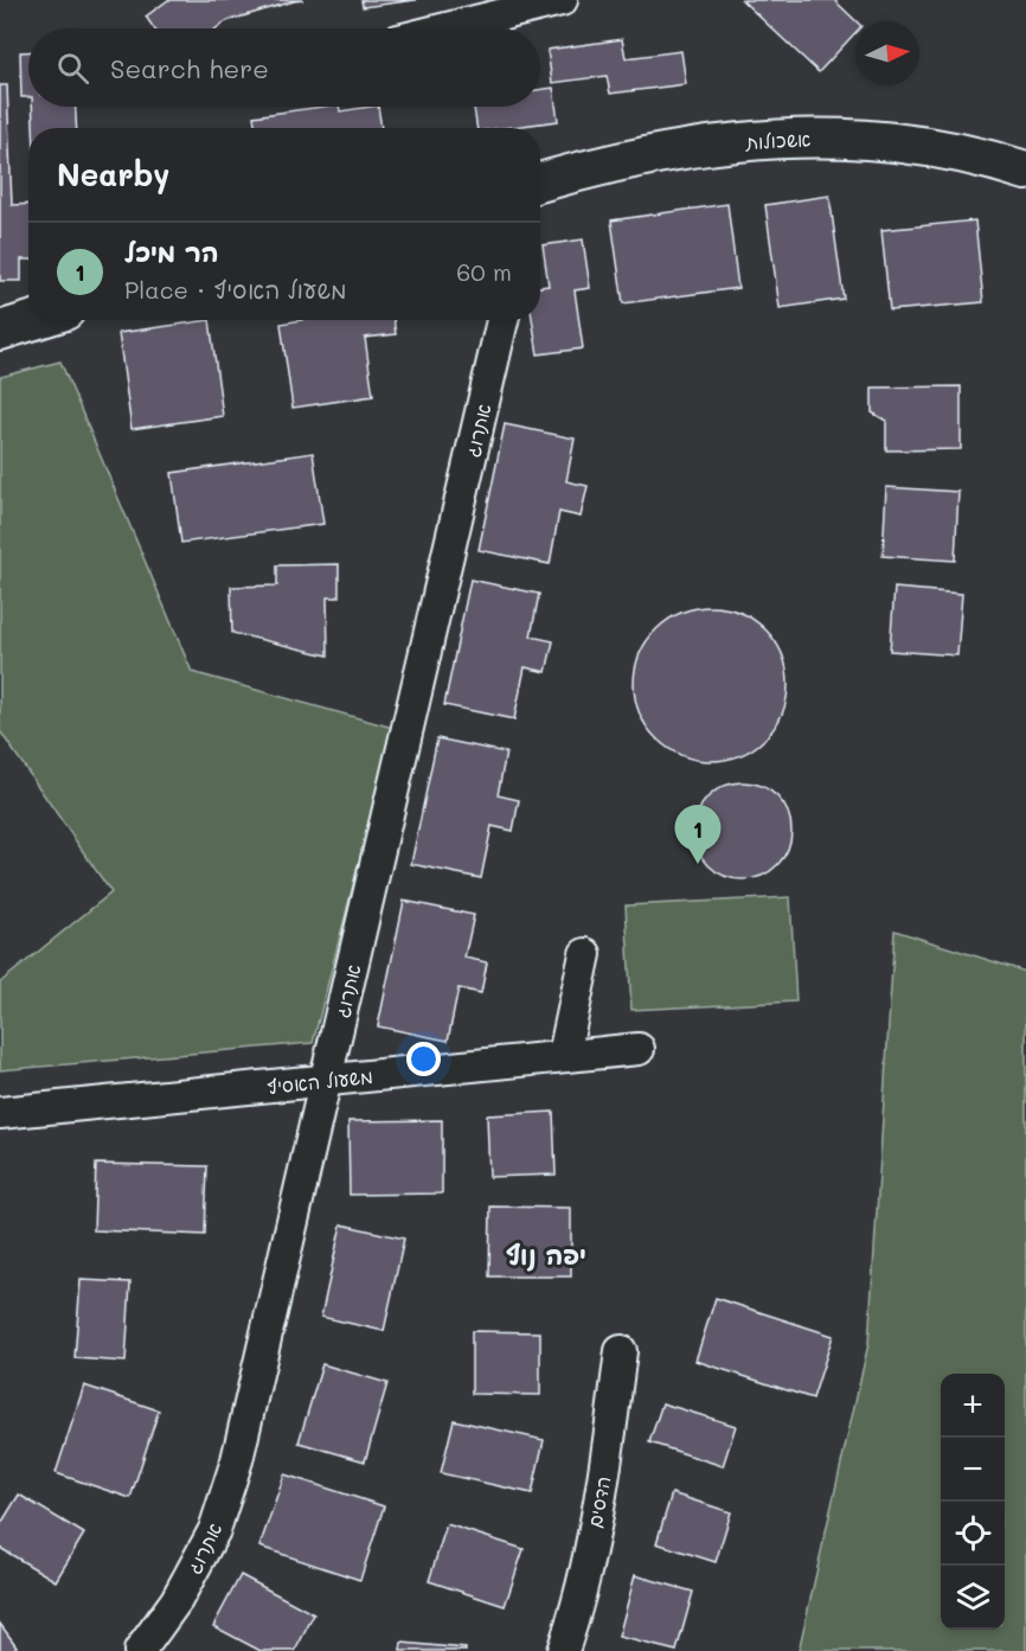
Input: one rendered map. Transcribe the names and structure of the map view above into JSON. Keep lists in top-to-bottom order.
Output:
{
  "streets": {
    "street": [
      "אשכולות",
      "אתרוג",
      "משעול האסיף",
      "הדסים"
    ]
  },
  "crossings": [
    ["אתרוג", "משעול האסיף"]
  ],
  "districts": ["יפה נוף"],
  "north": "right",
  "page": {
    "search": "Search here",
    "heading": "Nearby",
    "list": [
      {
        "mark": "1",
        "name": "הר מיכל",
        "note": "Place · משעול האסיף",
        "value": "60 m"
      }
    ],
    "pins": "1",
    "map_buttons": ["+", "−"]
  }
}
